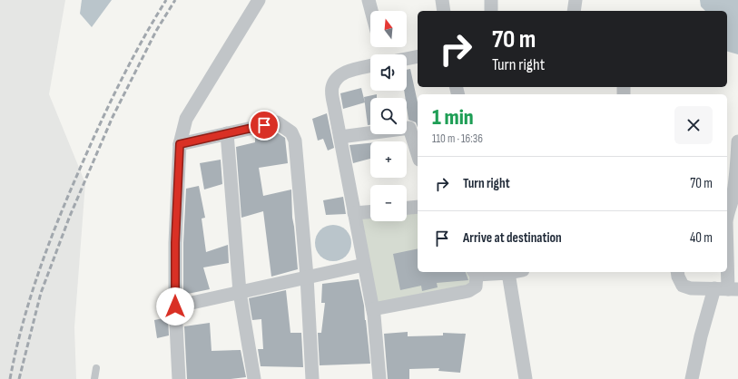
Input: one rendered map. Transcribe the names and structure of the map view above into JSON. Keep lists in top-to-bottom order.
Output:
{
  "north": "top",
  "page": {
    "map_buttons": ["+", "−"],
    "turn": ["70 m", "Turn right"],
    "heading": ["1 min", "110 m · 16:36"],
    "list": [
      {
        "name": "Turn right",
        "value": "70 m"
      },
      {
        "name": "Arrive at destination",
        "value": "40 m"
      }
    ]
  }
}
